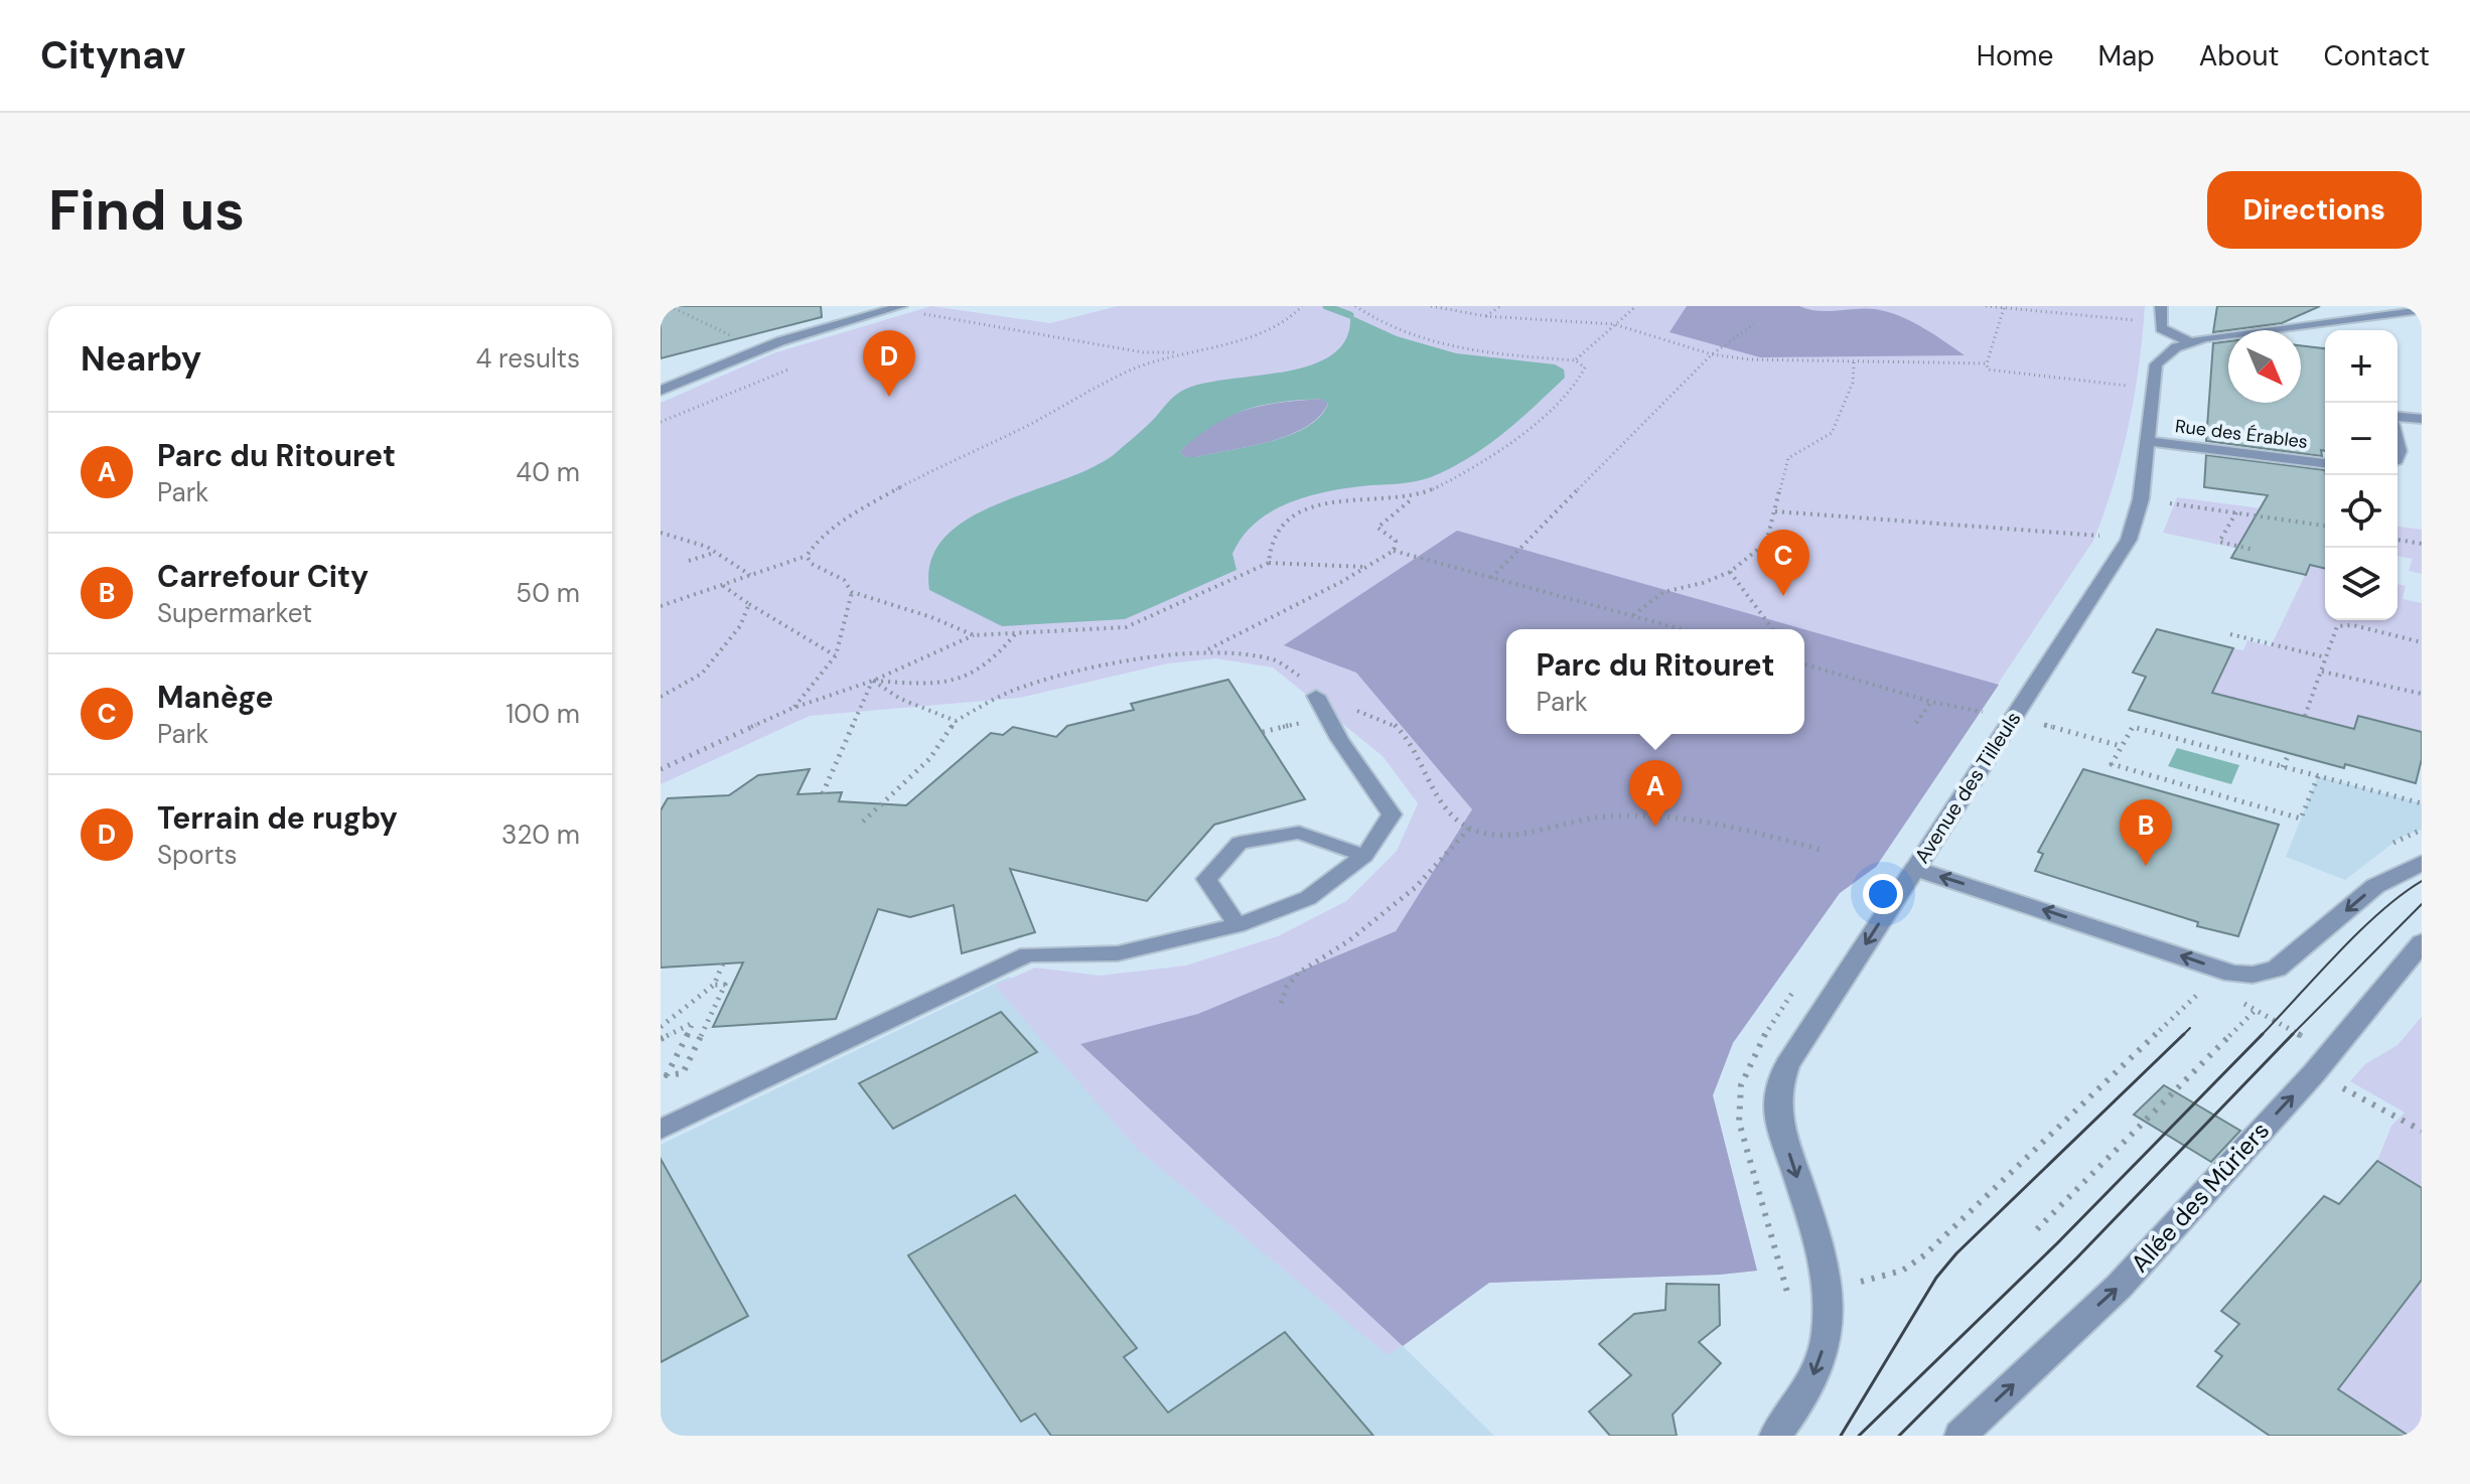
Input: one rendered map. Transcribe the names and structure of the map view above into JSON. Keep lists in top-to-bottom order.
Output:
{
  "streets": {
    "street": ["Rue des Érables", "Avenue des Tilleuls", "Allée des Mûriers"]
  },
  "crossings": [
    ["Rue des Érables", "Avenue des Tilleuls"]
  ],
  "one_way": ["Avenue des Tilleuls", "Allée des Mûriers"],
  "north": "bottom right",
  "page": {
    "header": "Citynav",
    "nav": [
      "Home",
      "Map",
      "About",
      "Contact"
    ],
    "buttons": "Directions",
    "title": "Find us",
    "heading": ["Nearby", "4 results"],
    "map_buttons": ["+", "−"],
    "pins": [
      "D",
      "C",
      "A",
      "B"
    ],
    "list": [
      {
        "mark": "A",
        "name": "Parc du Ritouret",
        "note": "Park",
        "value": "40 m"
      },
      {
        "mark": "B",
        "name": "Carrefour City",
        "note": "Supermarket",
        "value": "50 m"
      },
      {
        "mark": "C",
        "name": "Manège",
        "note": "Park",
        "value": "100 m"
      },
      {
        "mark": "D",
        "name": "Terrain de rugby",
        "note": "Sports",
        "value": "320 m"
      }
    ],
    "popup": ["Parc du Ritouret", "Park"]
  }
}
